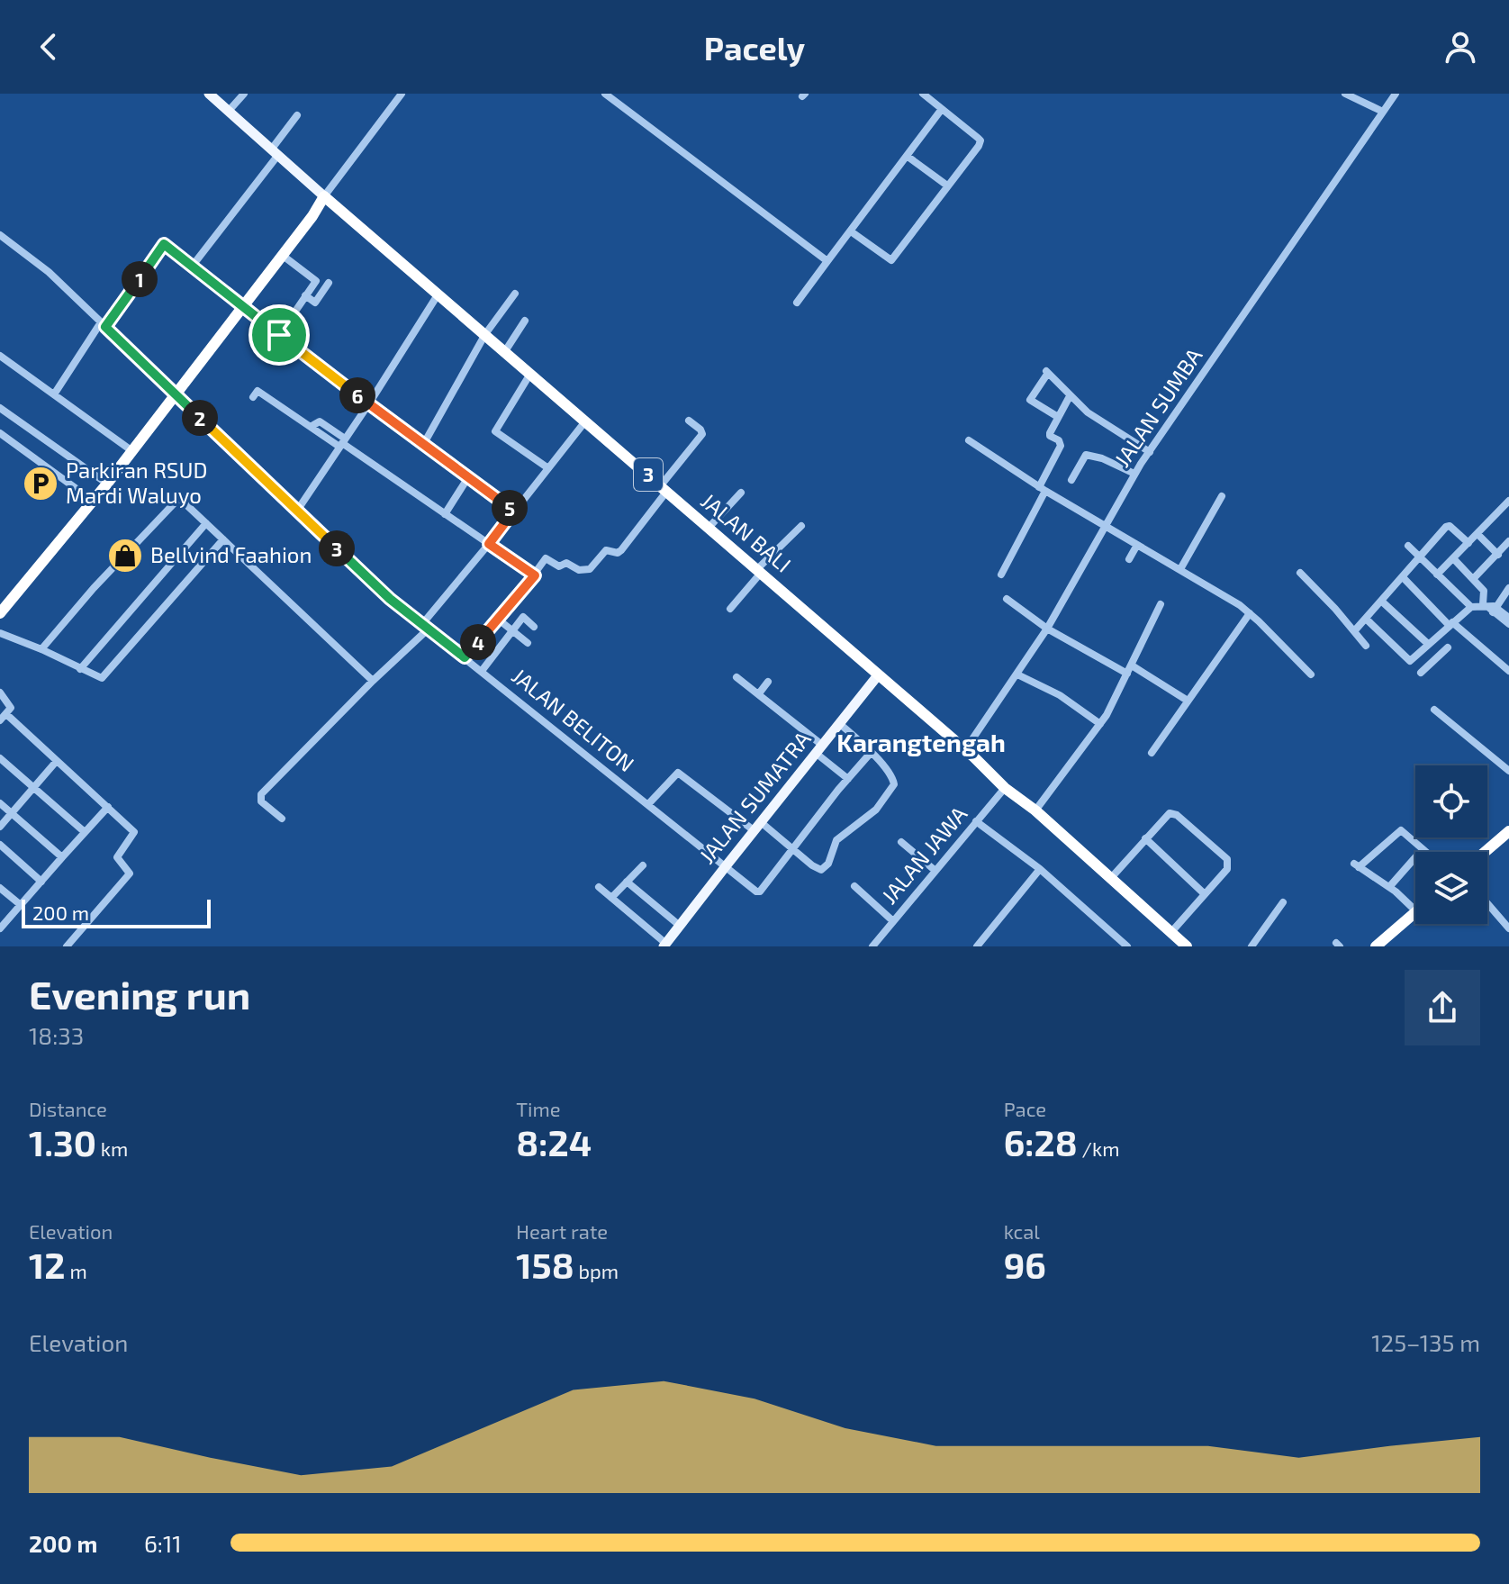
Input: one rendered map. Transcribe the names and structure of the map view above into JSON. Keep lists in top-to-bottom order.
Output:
{
  "streets": {
    "highway": ["3", "JALAN BALI"],
    "main road": ["JALAN SUMATRA"],
    "street": ["JALAN SUMBA", "JALAN BELITON", "JALAN JAWA"]
  },
  "crossings": [
    ["JALAN SUMBA", "JALAN BALI"],
    ["JALAN BALI", "JALAN SUMATRA"],
    ["JALAN BALI", "JALAN JAWA"],
    ["JALAN BELITON", "JALAN SUMATRA"]
  ],
  "districts": ["Karangtengah"],
  "places": {
    "parking": ["Parkiran RSUD Mardi Waluyo"],
    "shop": ["Bellvind Faahion"]
  },
  "scale_bar": "200 m",
  "page": {
    "header": "Pacely",
    "pins": [
      "1",
      "6",
      "2",
      "5",
      "3",
      "4"
    ],
    "scale": "200 m",
    "heading": ["Evening run", "18:33"],
    "stats": [
      ["Distance", "1.30 km"],
      ["Time", "8:24"],
      ["Pace", "6:28 /km"],
      ["Elevation", "12 m"],
      ["Heart rate", "158 bpm"],
      ["kcal", "96"]
    ],
    "chart": ["Elevation", "125–135 m"],
    "list": [
      {
        "name": "200 m",
        "note": "6:11"
      }
    ]
  }
}
